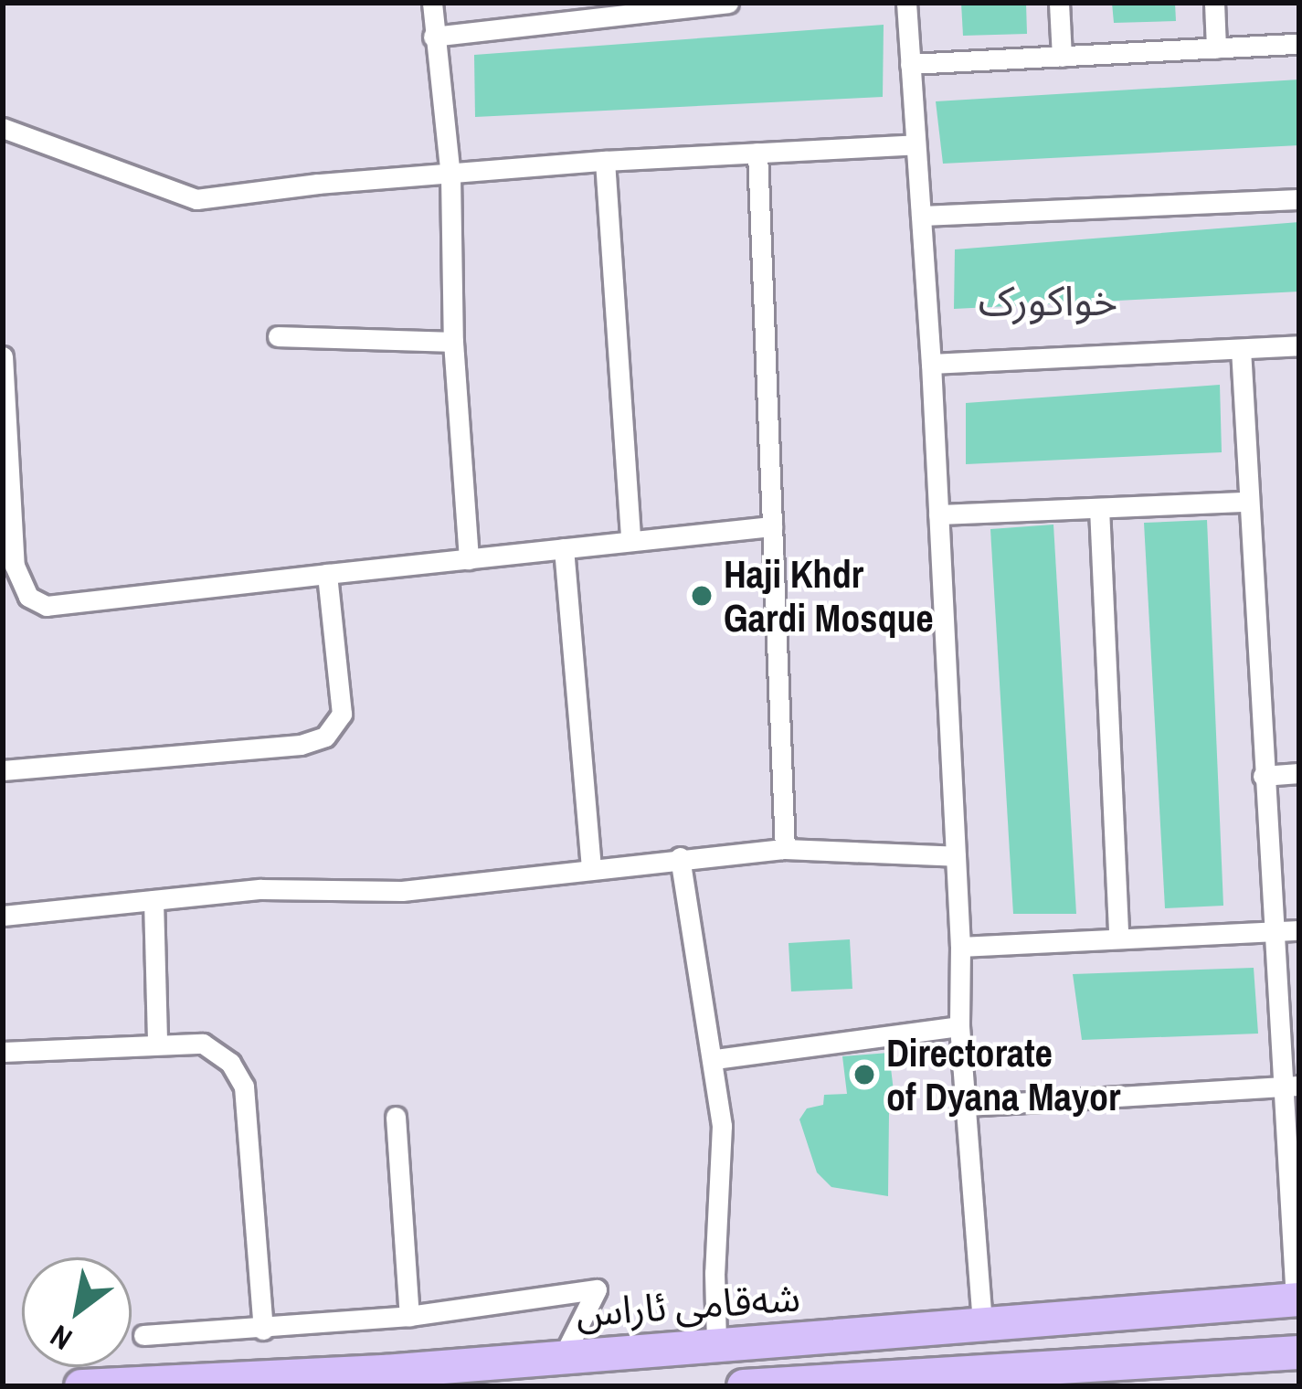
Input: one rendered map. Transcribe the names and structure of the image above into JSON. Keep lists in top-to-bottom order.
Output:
{
  "streets": {
    "main road": ["شەقامی ئاراس"]
  },
  "districts": ["خواکورک"],
  "places": ["Haji Khdr Gardi Mosque", "Directorate of Dyana Mayor"],
  "north": "bottom left"
}
